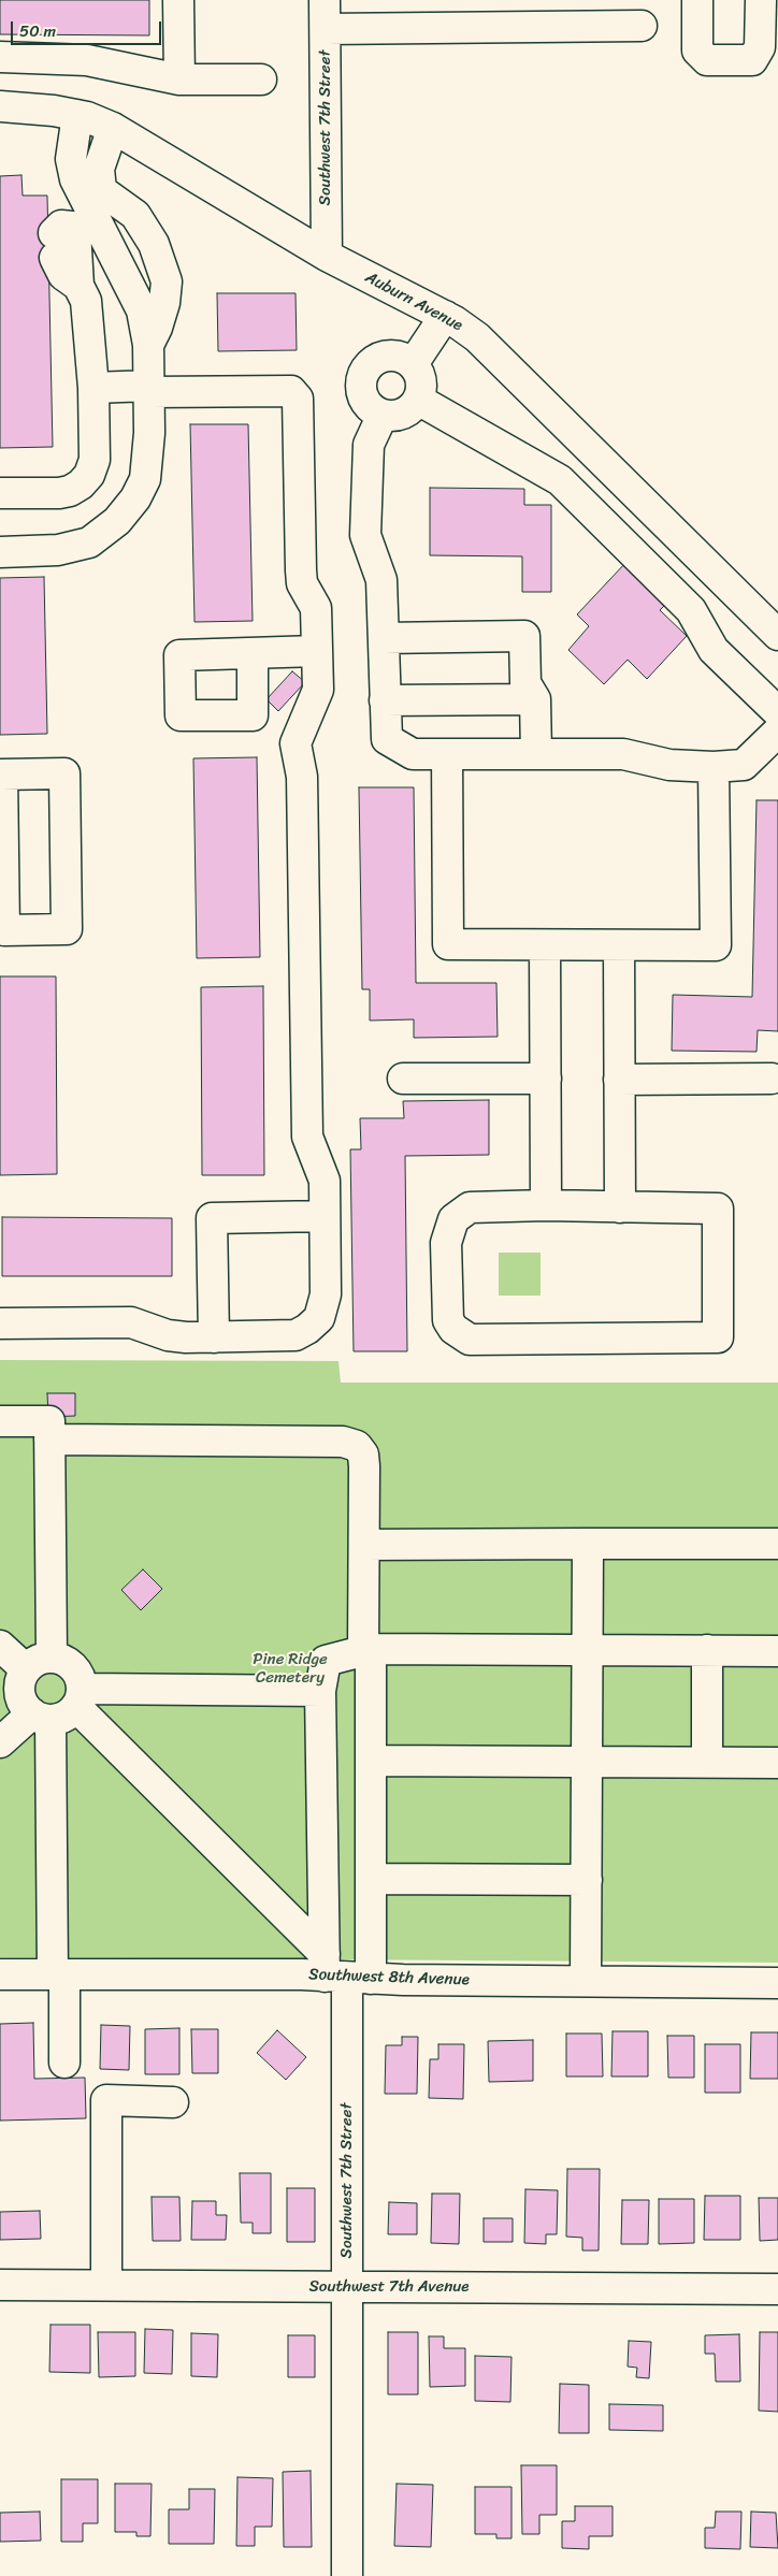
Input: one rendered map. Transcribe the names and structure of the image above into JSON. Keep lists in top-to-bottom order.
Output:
{
  "streets": {
    "street": [
      "Southwest 7th Street",
      "Auburn Avenue",
      "Southwest 8th Avenue",
      "Southwest 7th Avenue"
    ]
  },
  "crossings": [
    ["Southwest 7th Street", "Auburn Avenue"],
    ["Southwest 7th Street", "Southwest 8th Avenue"],
    ["Southwest 7th Street", "Southwest 7th Avenue"]
  ],
  "parks": ["Pine Ridge Cemetery"],
  "scale_bar": "50 m"
}
